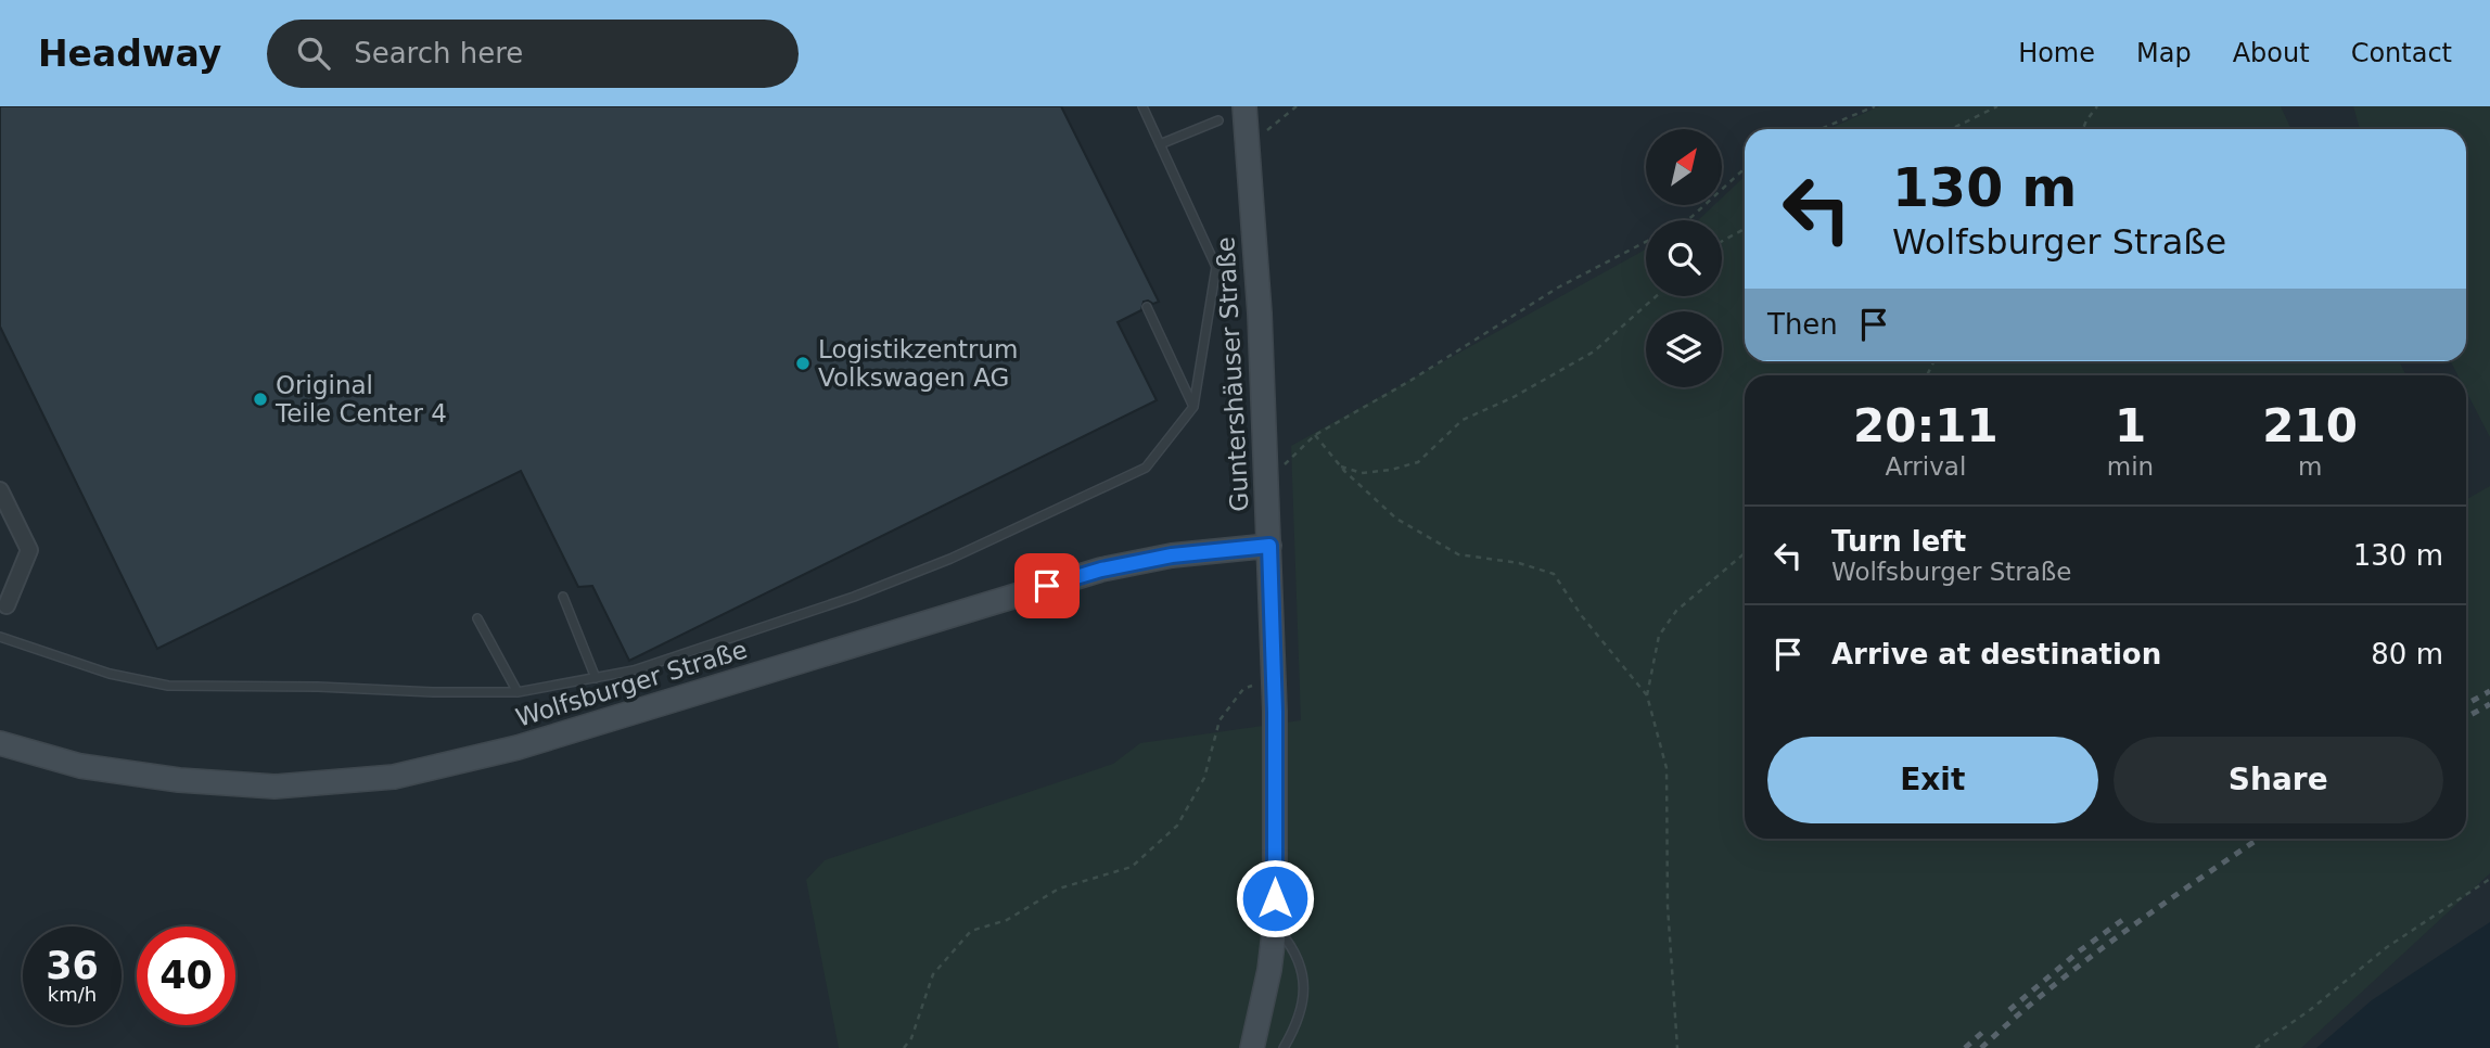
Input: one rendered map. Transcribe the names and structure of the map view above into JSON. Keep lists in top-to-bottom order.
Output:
{
  "streets": {
    "street": ["Guntershäuser Straße", "Wolfsburger Straße"]
  },
  "crossings": [
    ["Guntershäuser Straße", "Wolfsburger Straße"]
  ],
  "places": ["Logistikzentrum Volkswagen AG", "Original Teile Center 4"],
  "north": "top right",
  "page": {
    "header": "Headway",
    "search": "Search here",
    "nav": [
      "Home",
      "Map",
      "About",
      "Contact"
    ],
    "turn": ["130 m", "Wolfsburger Straße"],
    "then": "Then",
    "eta": [
      "20:11",
      "Arrival",
      "1",
      "min",
      "210",
      "m"
    ],
    "list": [
      {
        "name": "Turn left",
        "note": "Wolfsburger Straße",
        "value": "130 m"
      },
      {
        "name": "Arrive at destination",
        "value": "80 m"
      }
    ],
    "buttons": ["Exit", "Share"],
    "speed": "36 km/h",
    "limit": "40"
  }
}
